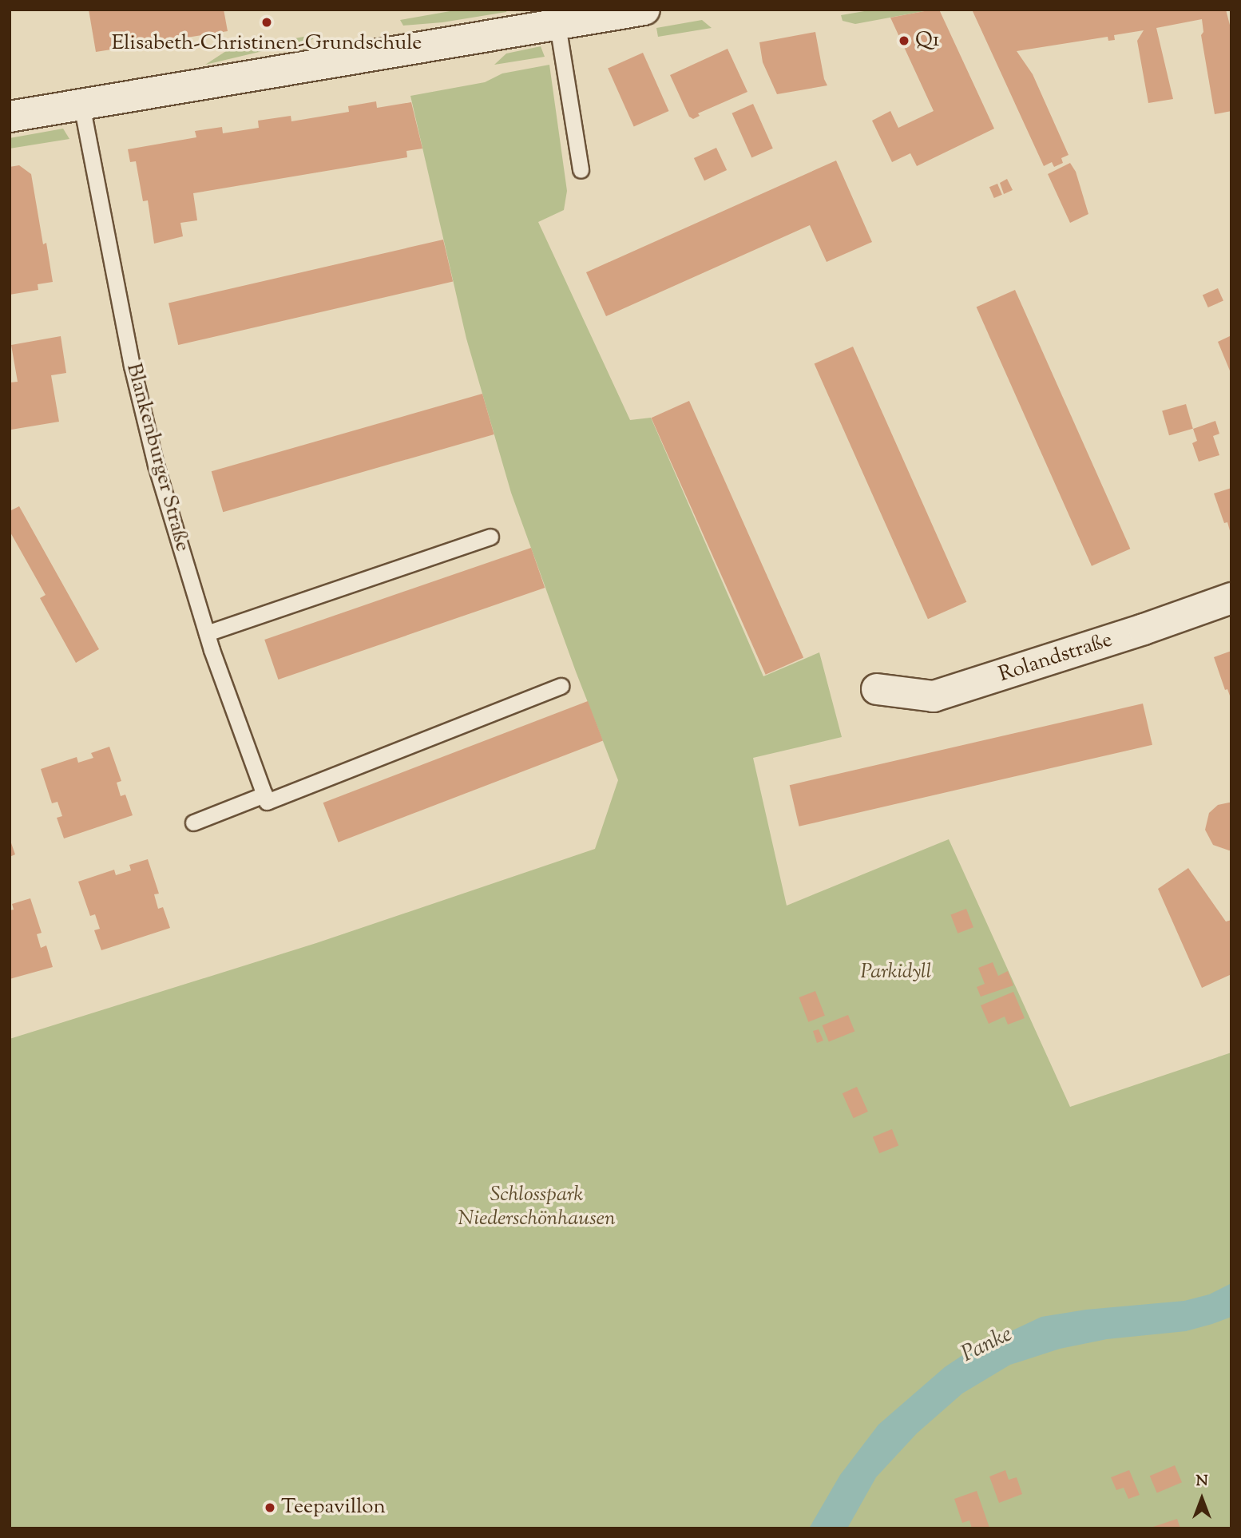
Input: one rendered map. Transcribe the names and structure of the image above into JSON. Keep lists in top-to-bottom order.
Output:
{
  "streets": {
    "main road": ["Rolandstraße"],
    "lane": ["Blankenburger Straße"]
  },
  "water": ["Panke"],
  "parks": ["Parkidyll", "Schlosspark Niederschönhausen"],
  "places": ["Elisabeth-Christinen-Grundschule", "Q1", "Teepavillon"],
  "north": "top"
}
